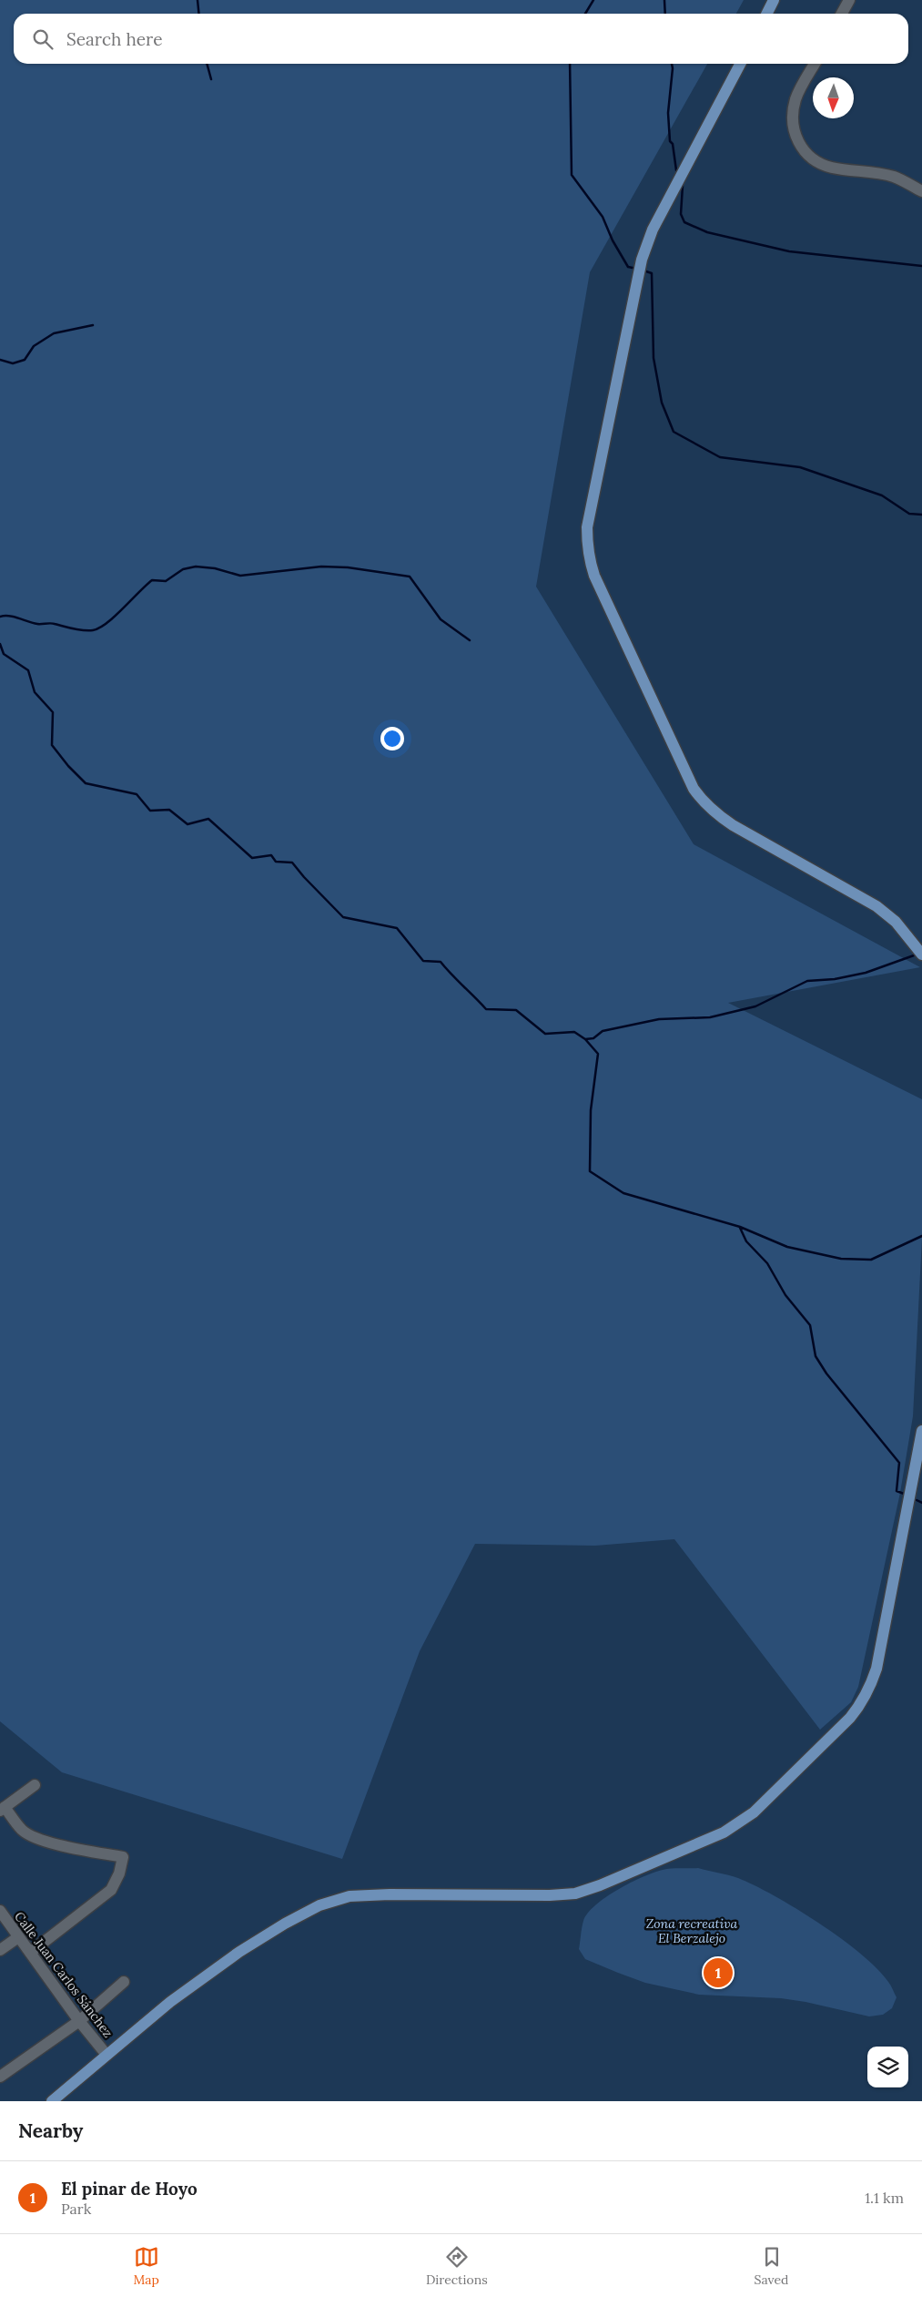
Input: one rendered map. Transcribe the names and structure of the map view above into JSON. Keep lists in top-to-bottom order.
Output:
{
  "streets": {
    "street": ["Calle Juan Carlos Sánchez"]
  },
  "parks": ["Zona recreativa El Berzalejo"],
  "north": "bottom",
  "page": {
    "search": "Search here",
    "pins": "1",
    "heading": "Nearby",
    "list": [
      {
        "mark": "1",
        "name": "El pinar de Hoyo",
        "note": "Park",
        "value": "1.1 km"
      }
    ],
    "nav": ["Map", "Directions", "Saved"]
  }
}
